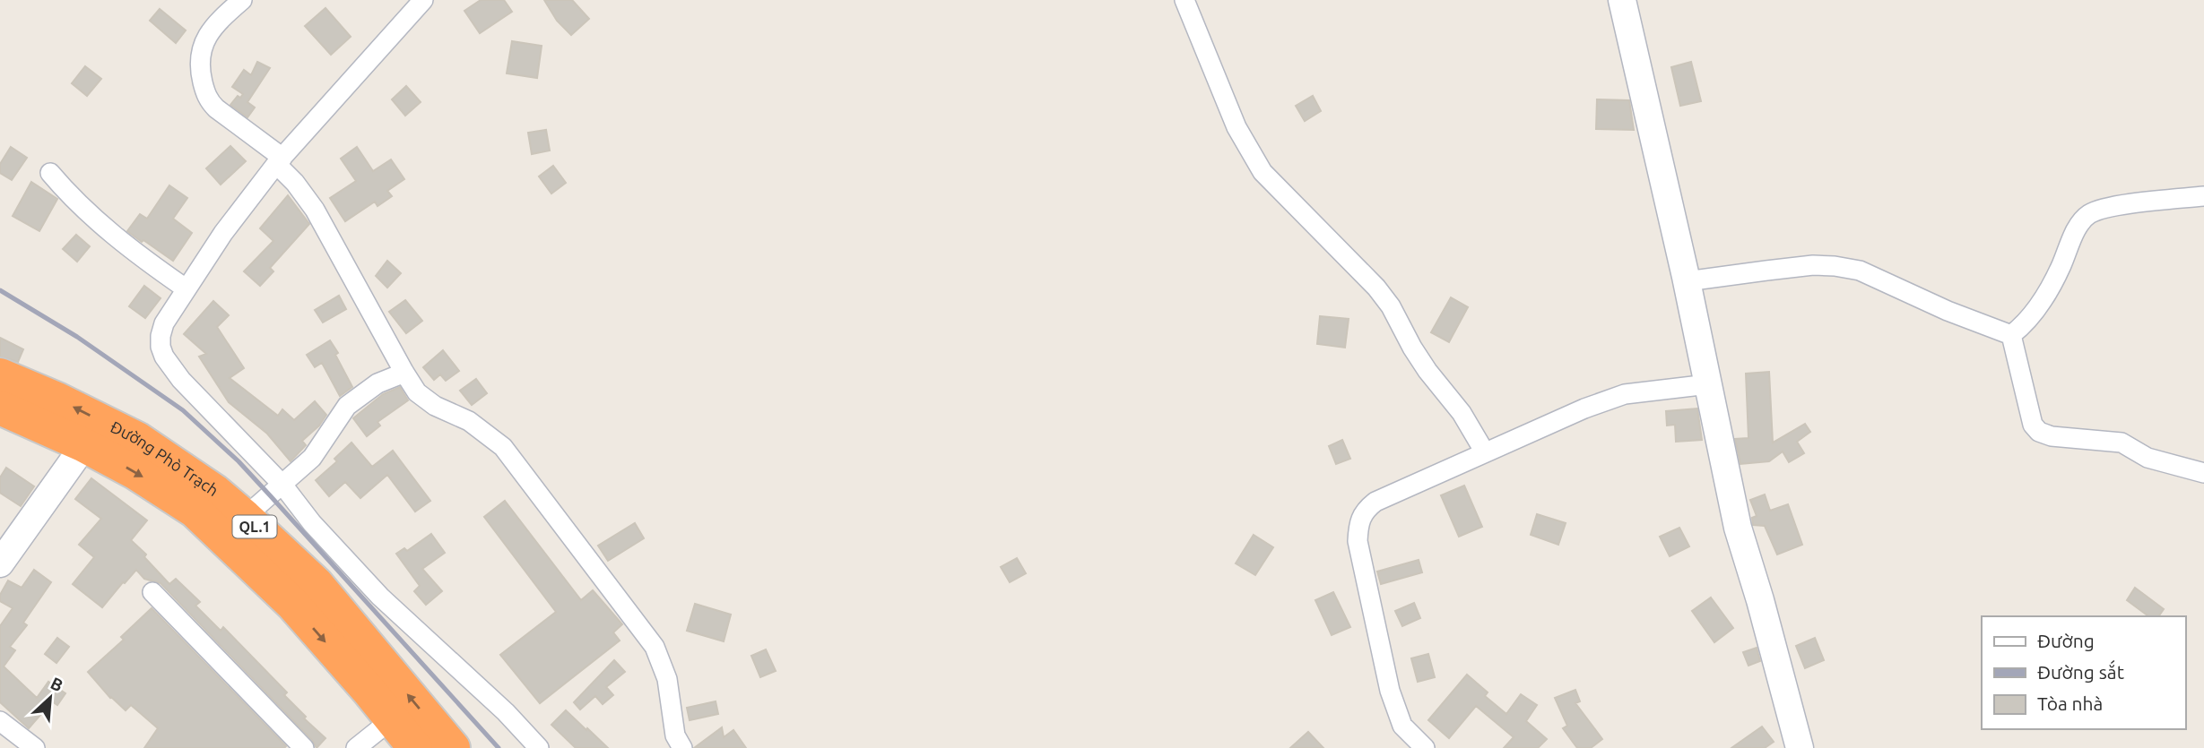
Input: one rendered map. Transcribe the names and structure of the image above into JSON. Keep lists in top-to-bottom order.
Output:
{
  "streets": {
    "highway": ["Đường Phò Trạch", "QL.1"]
  },
  "legend": ["Đường", "Đường sắt", "Tòa nhà"],
  "north": "top right"
}
